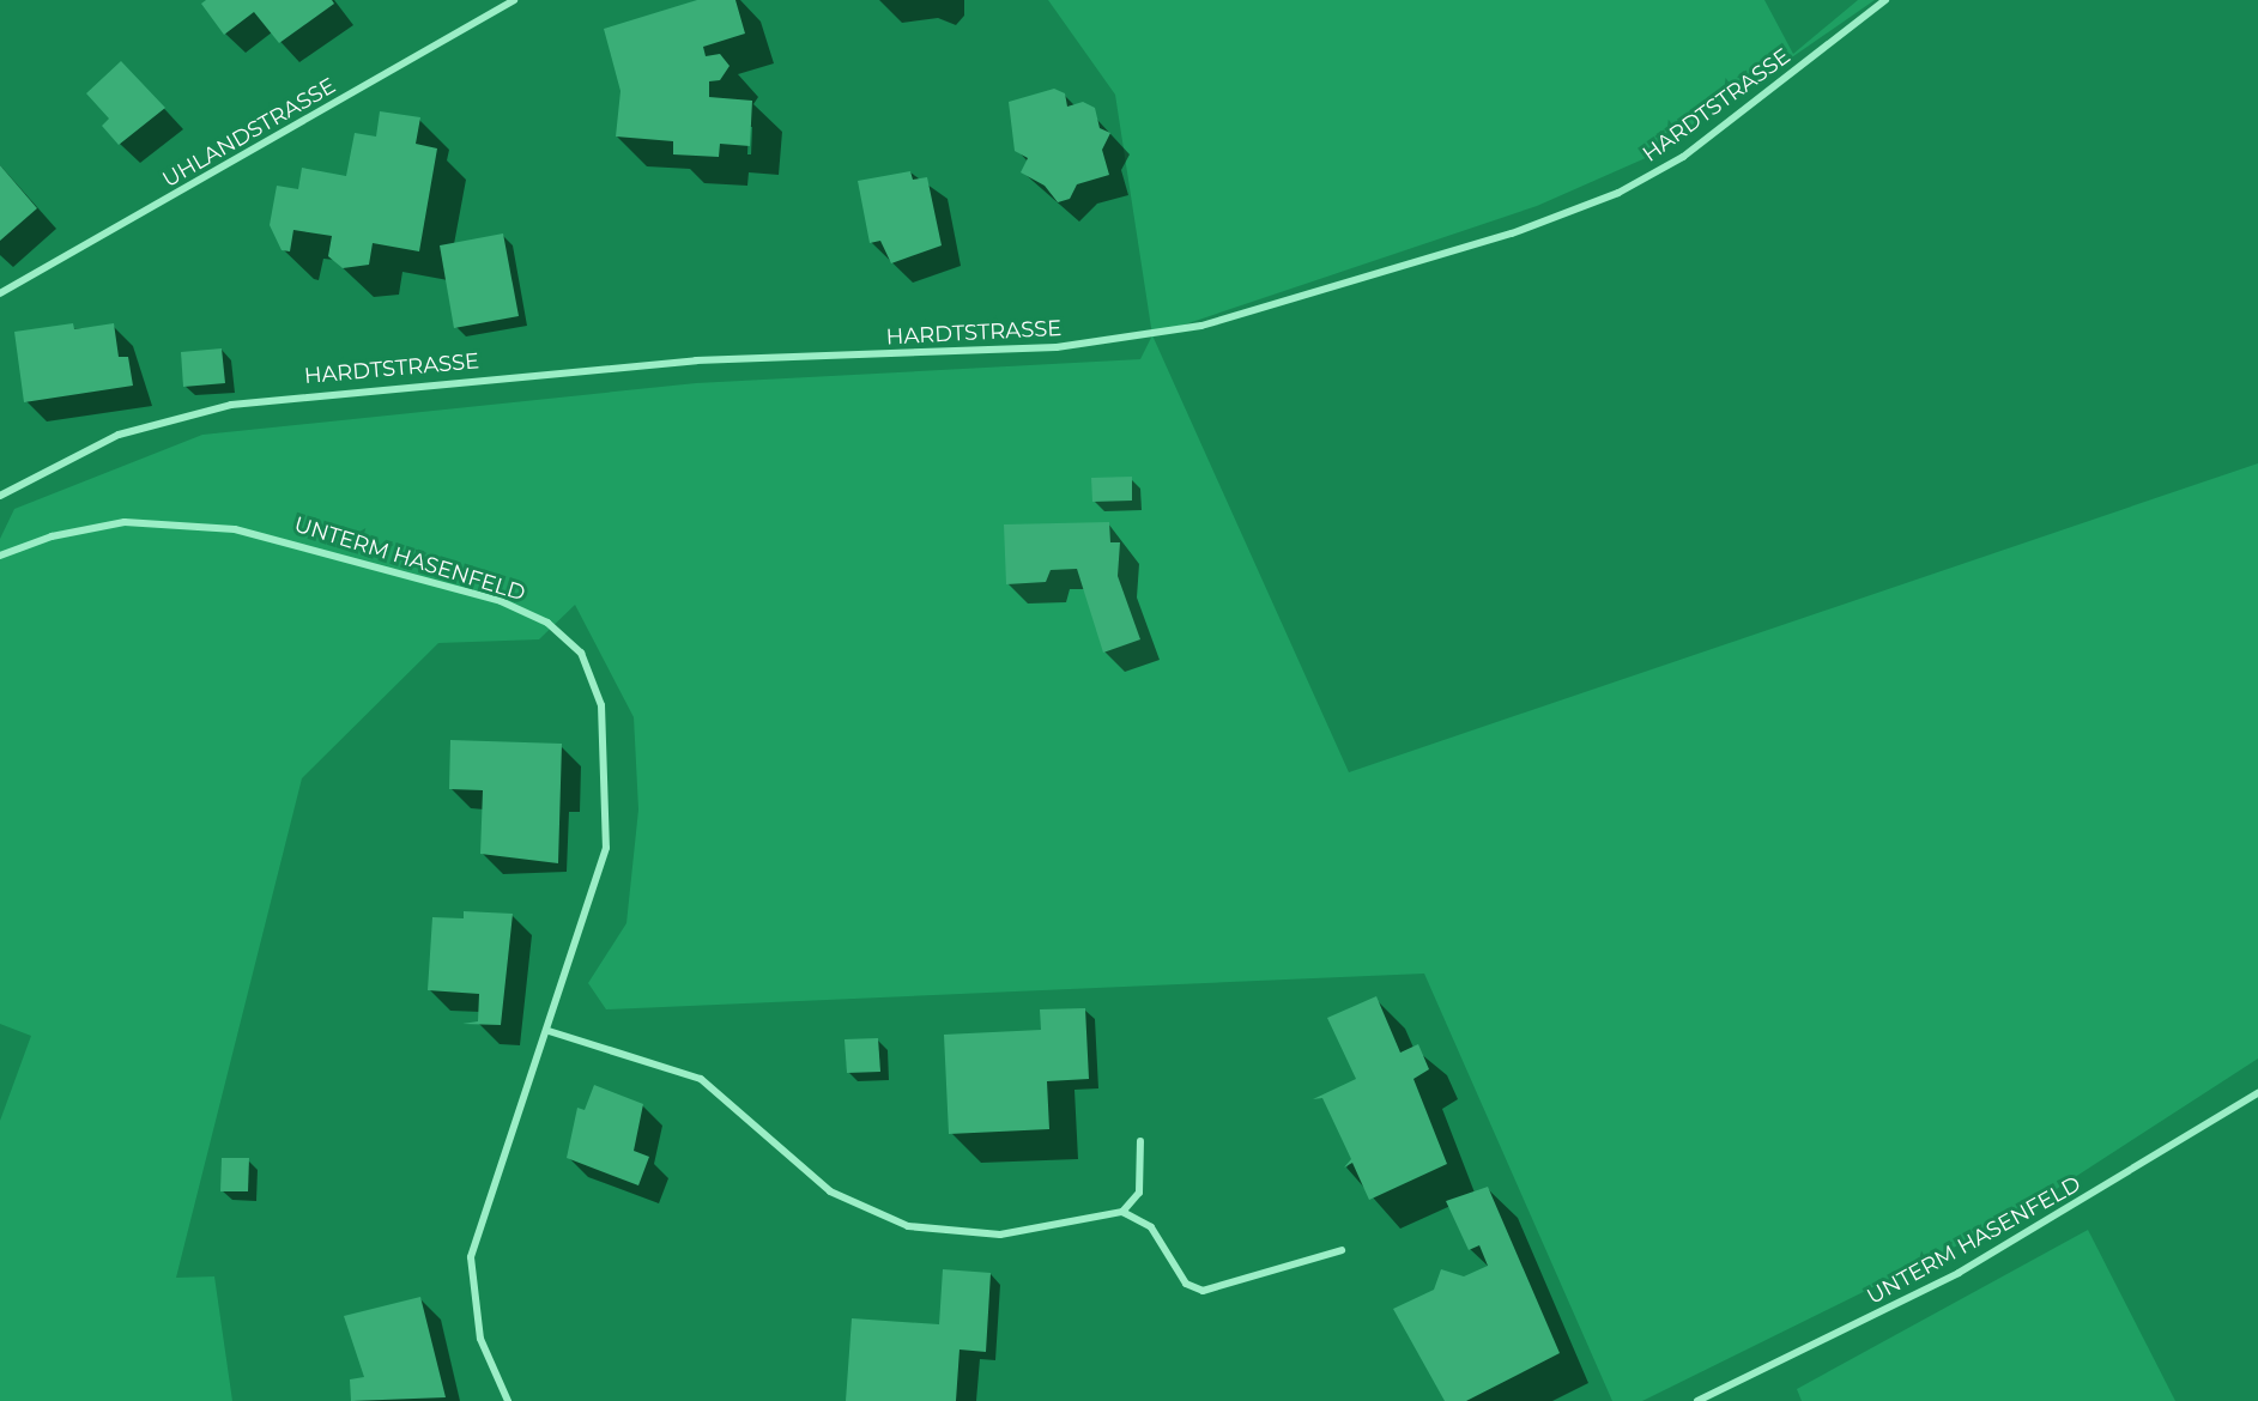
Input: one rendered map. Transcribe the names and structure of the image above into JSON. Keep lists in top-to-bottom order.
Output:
{
  "streets": {
    "street": ["HARDTSTRASSE", "UHLANDSTRASSE", "UNTERM HASENFELD"]
  }
}
